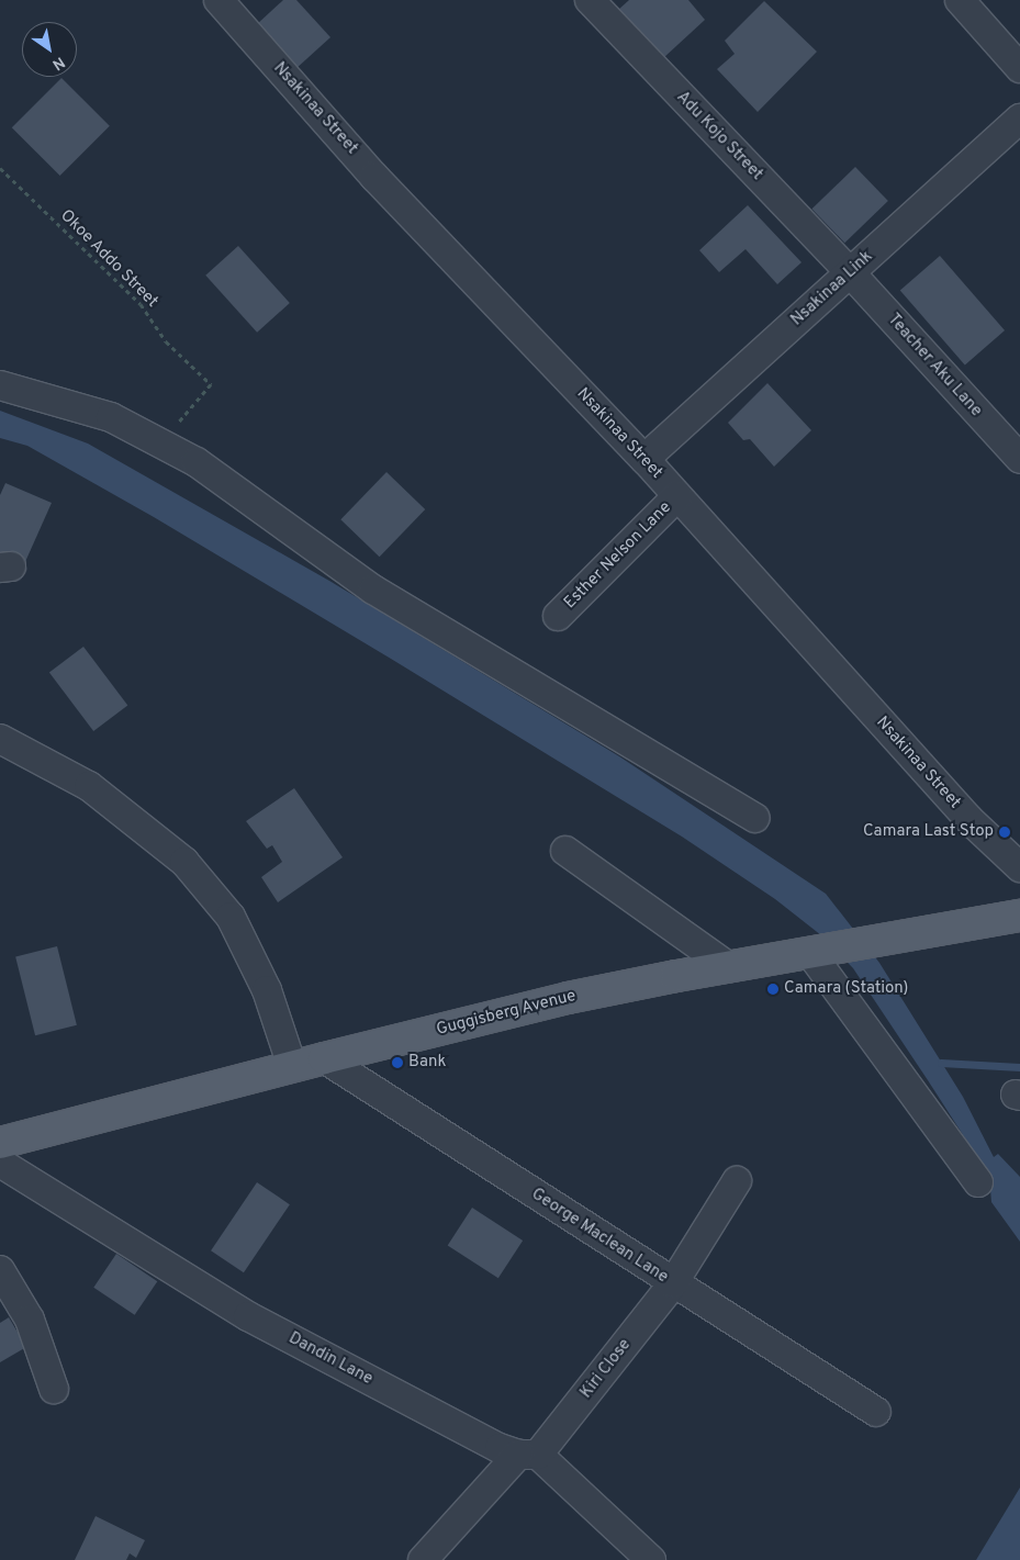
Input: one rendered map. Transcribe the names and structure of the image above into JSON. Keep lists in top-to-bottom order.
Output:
{
  "streets": {
    "main road": ["Guggisberg Avenue"],
    "street": [
      "Nsakinaa Street",
      "Adu Kojo Street",
      "Nsakinaa Link",
      "Teacher Aku Lane",
      "Esther Nelson Lane",
      "George Maclean Lane",
      "Dandin Lane",
      "Kiri Close"
    ],
    "path": ["Okoe Addo Street"]
  },
  "crossings": [
    ["Nsakinaa Street", "Nsakinaa Link"],
    ["Nsakinaa Street", "Esther Nelson Lane"],
    ["Adu Kojo Street", "Nsakinaa Link"],
    ["Adu Kojo Street", "Teacher Aku Lane"],
    ["Nsakinaa Link", "Teacher Aku Lane"],
    ["Guggisberg Avenue", "George Maclean Lane"],
    ["George Maclean Lane", "Kiri Close"],
    ["Dandin Lane", "Kiri Close"]
  ],
  "places": ["Camara Last Stop", "Camara (Station)", "Bank"],
  "north": "bottom right"
}
